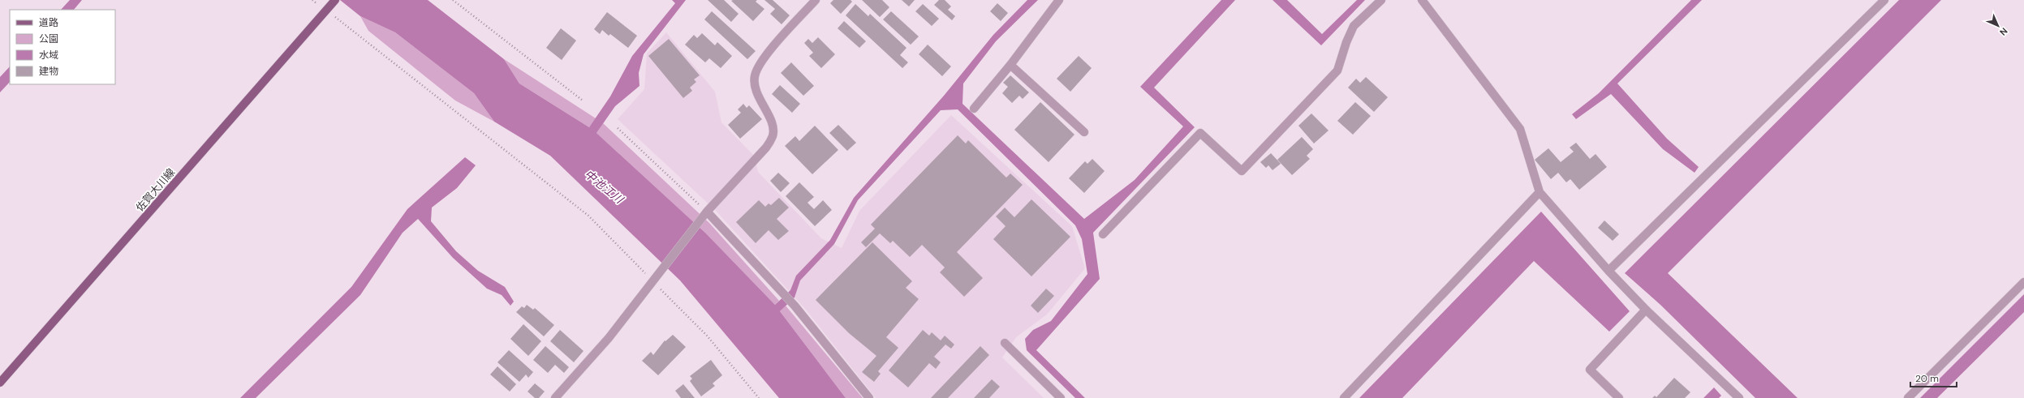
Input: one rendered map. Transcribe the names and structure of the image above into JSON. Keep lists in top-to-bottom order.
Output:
{
  "streets": {
    "main road": ["佐賀大川線"]
  },
  "water": ["中池江川"],
  "legend": [
    "道路",
    "公園",
    "水域",
    "建物"
  ],
  "scale_bar": "20 m",
  "north": "bottom right"
}
